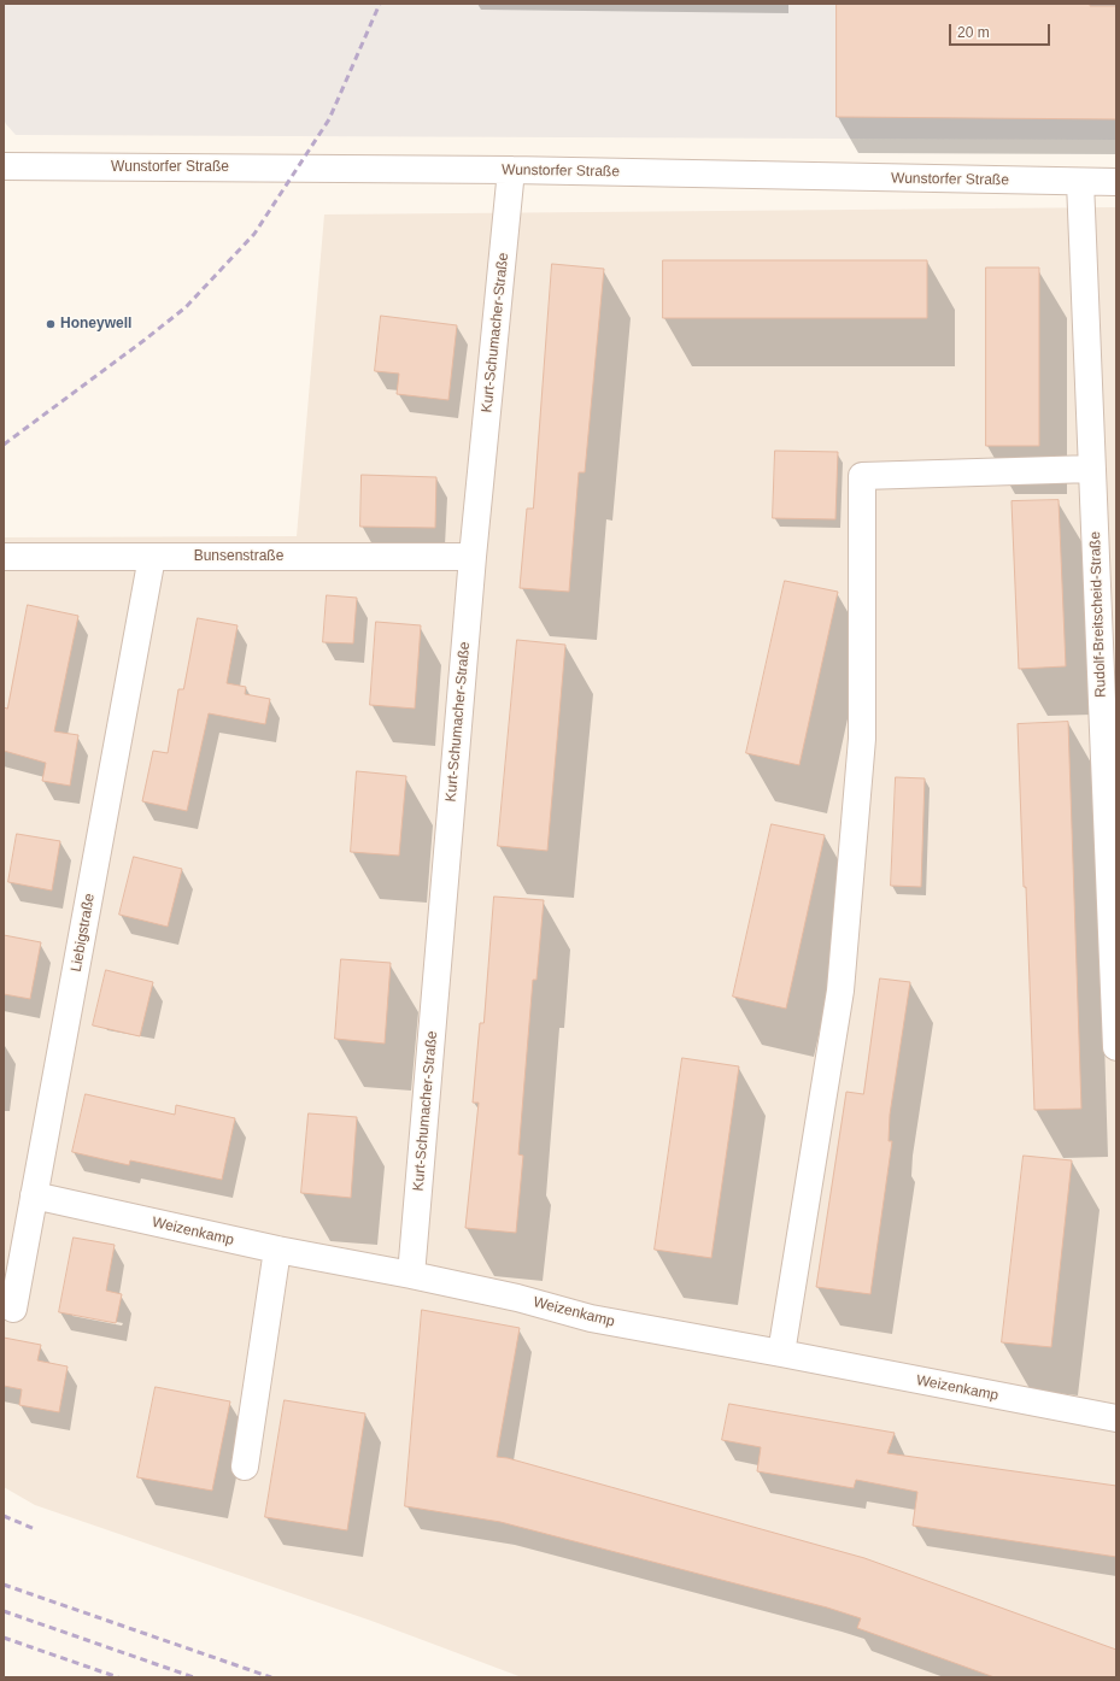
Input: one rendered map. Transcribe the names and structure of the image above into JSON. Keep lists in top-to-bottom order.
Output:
{
  "streets": {
    "street": [
      "Wunstorfer Straße",
      "Kurt-Schumacher-Straße",
      "Bunsenstraße",
      "Rudolf-Breitscheid-Straße",
      "Liebigstraße",
      "Weizenkamp"
    ]
  },
  "crossings": [
    ["Wunstorfer Straße", "Kurt-Schumacher-Straße"],
    ["Wunstorfer Straße", "Rudolf-Breitscheid-Straße"],
    ["Kurt-Schumacher-Straße", "Bunsenstraße"],
    ["Kurt-Schumacher-Straße", "Weizenkamp"],
    ["Bunsenstraße", "Liebigstraße"],
    ["Liebigstraße", "Weizenkamp"]
  ],
  "places": ["Honeywell"],
  "scale_bar": "20 m"
}
